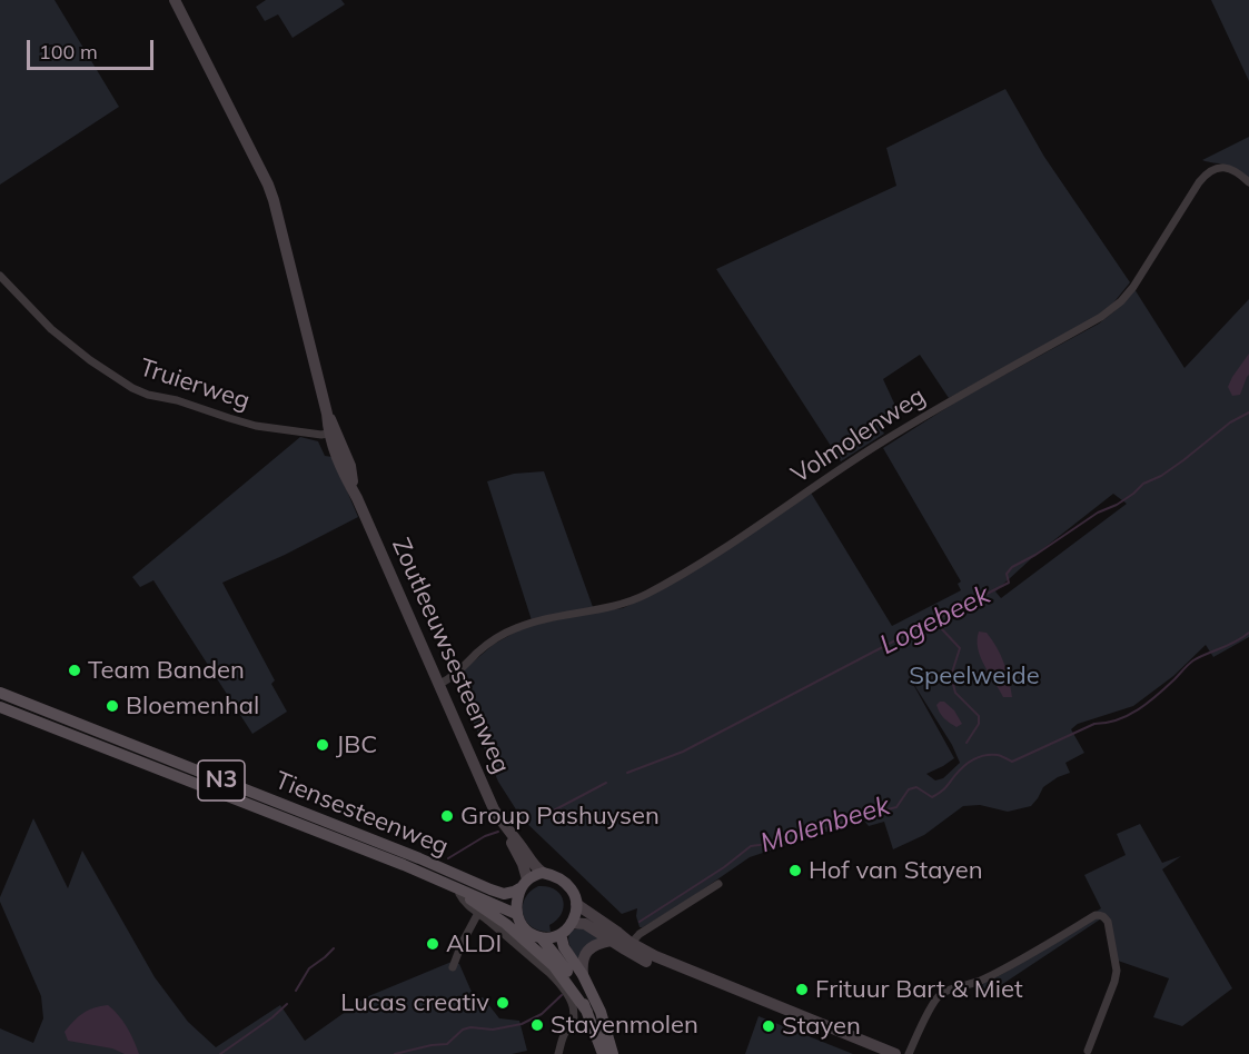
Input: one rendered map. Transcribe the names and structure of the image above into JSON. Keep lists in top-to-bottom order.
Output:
{
  "streets": {
    "main road": ["N3", "Tiensesteenweg"],
    "street": ["Truierweg", "Volmolenweg", "Zoutleeuwsesteenweg"]
  },
  "crossings": [
    ["Truierweg", "Zoutleeuwsesteenweg"],
    ["Volmolenweg", "Zoutleeuwsesteenweg"],
    ["Zoutleeuwsesteenweg", "N3"],
    ["Zoutleeuwsesteenweg", "Tiensesteenweg"],
    ["N3", "Tiensesteenweg"]
  ],
  "water": ["Logebeek", "Molenbeek"],
  "parks": ["Speelweide"],
  "places": [
    "Team Banden",
    "Bloemenhal",
    "JBC",
    "Group Pashuysen",
    "Hof van Stayen",
    "ALDI",
    "Frituur Bart & Miet",
    "Lucas creativ",
    "Stayenmolen",
    "Stayen"
  ],
  "scale_bar": "100 m"
}
